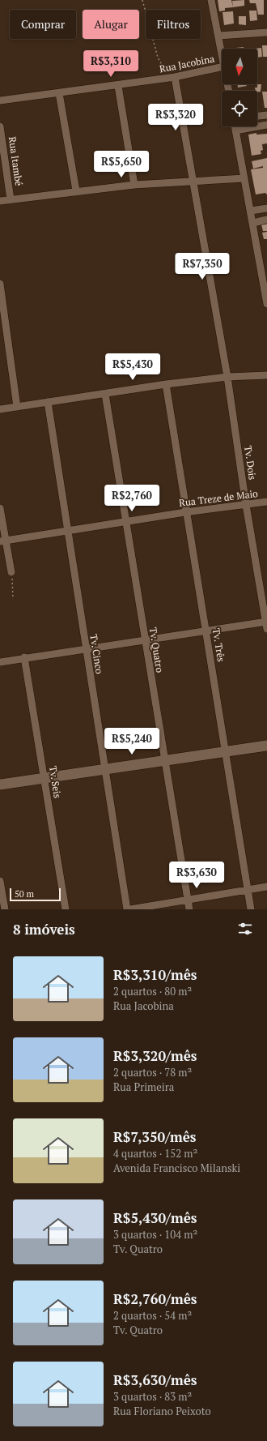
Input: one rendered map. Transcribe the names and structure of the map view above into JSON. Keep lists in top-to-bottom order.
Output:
{
  "streets": {
    "street": [
      "Rua Jacobina",
      "Rua Itambé",
      "Tv. Dois",
      "Rua Treze de Maio",
      "Tv. Três",
      "Tv. Quatro",
      "Tv. Cinco",
      "Tv. Seis"
    ]
  },
  "crossings": [
    ["Rua Jacobina", "Tv. Dois"],
    ["Tv. Dois", "Rua Treze de Maio"],
    ["Rua Treze de Maio", "Tv. Três"],
    ["Rua Treze de Maio", "Tv. Quatro"],
    ["Rua Treze de Maio", "Tv. Cinco"]
  ],
  "scale_bar": "50 m",
  "north": "bottom",
  "page": {
    "chip": ["Comprar", "Alugar", "Filtros"],
    "price": [
      "R$3,310",
      "R$3,320",
      "R$5,650",
      "R$7,350",
      "R$5,430",
      "R$2,760",
      "R$5,240",
      "R$3,630"
    ],
    "scale": "50 m",
    "heading": "8 imóveis",
    "list": [
      {
        "name": "R$3,310/mês",
        "note": "2 quartos · 80 m² · Rua Jacobina"
      },
      {
        "name": "R$3,320/mês",
        "note": "2 quartos · 78 m² · Rua Primeira"
      },
      {
        "name": "R$7,350/mês",
        "note": "4 quartos · 152 m² · Avenida Francisco Milanski"
      },
      {
        "name": "R$5,430/mês",
        "note": "3 quartos · 104 m² · Tv. Quatro"
      },
      {
        "name": "R$2,760/mês",
        "note": "2 quartos · 54 m² · Tv. Quatro"
      },
      {
        "name": "R$3,630/mês",
        "note": "3 quartos · 83 m² · Rua Floriano Peixoto"
      }
    ]
  }
}
